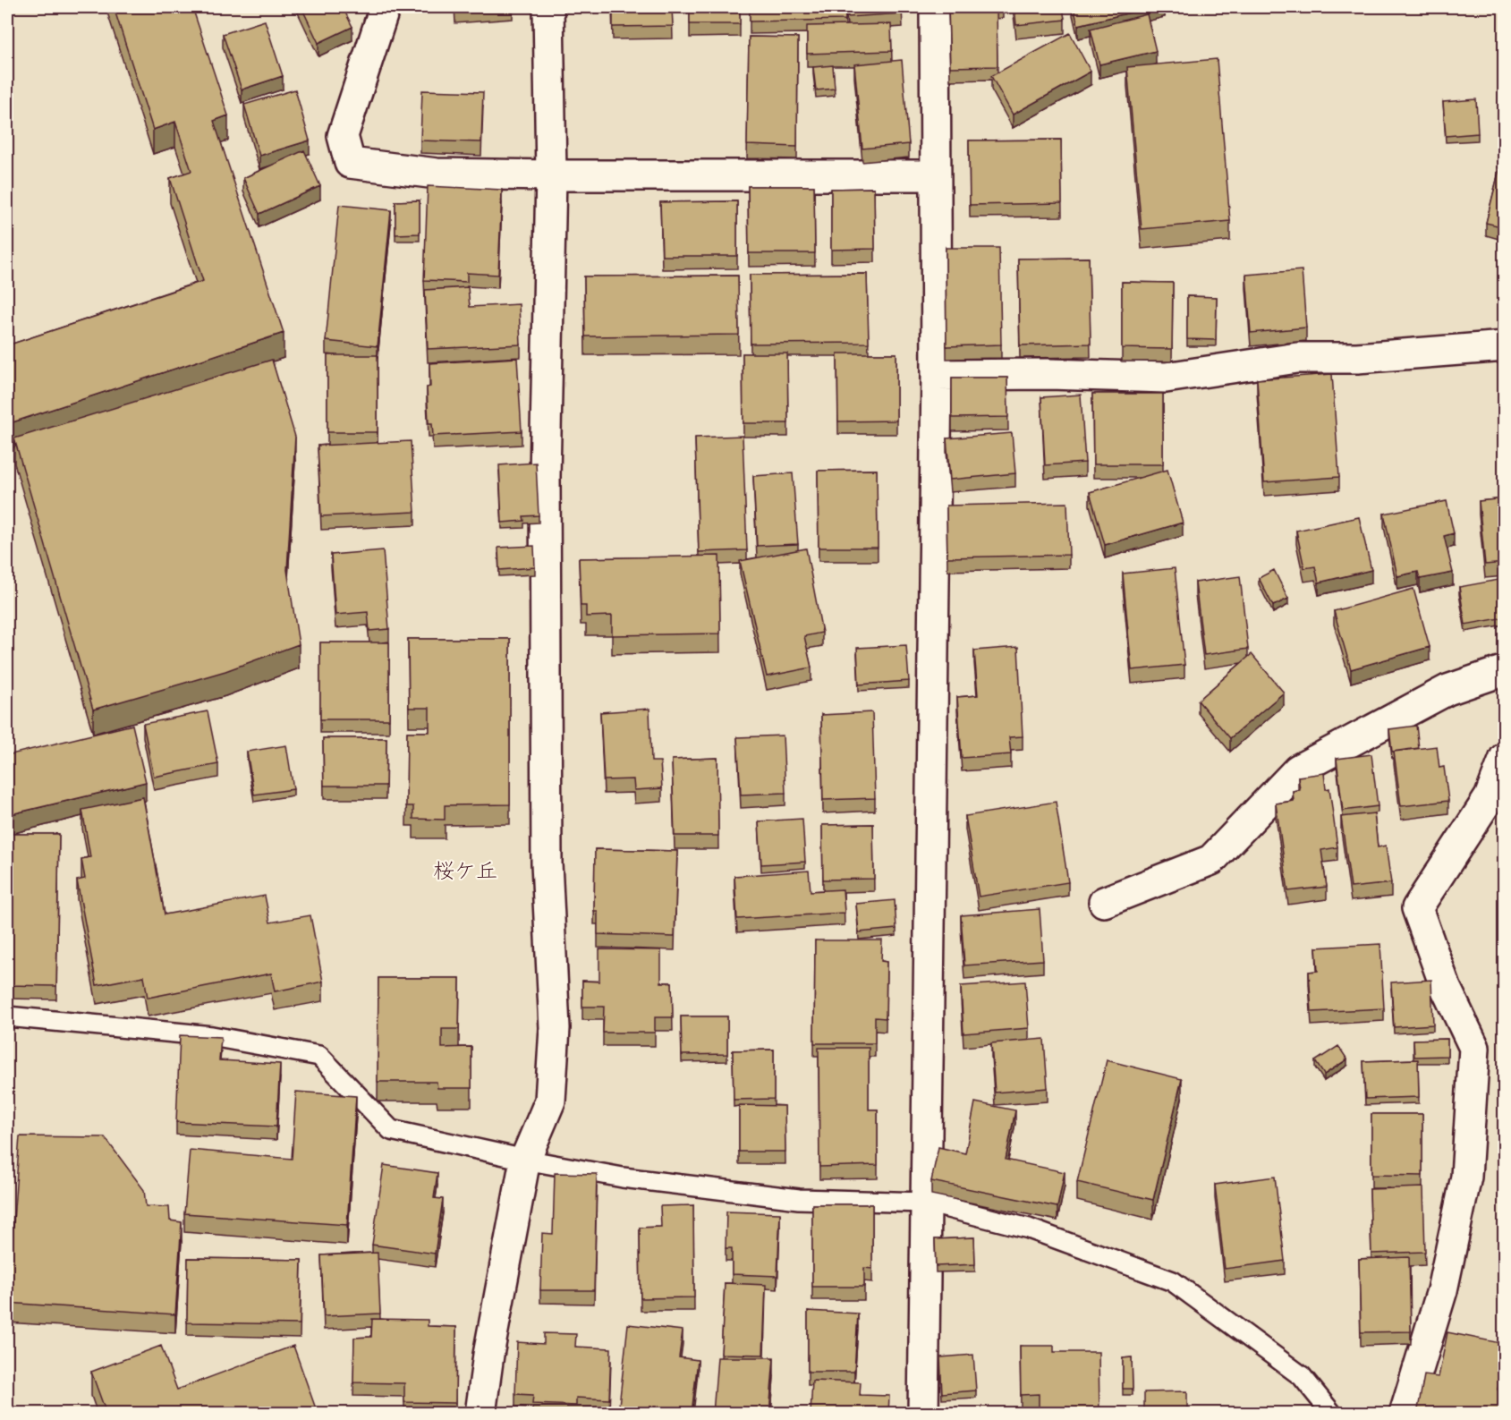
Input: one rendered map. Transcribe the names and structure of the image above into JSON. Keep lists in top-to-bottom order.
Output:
{
  "districts": ["桜ケ丘"]
}
